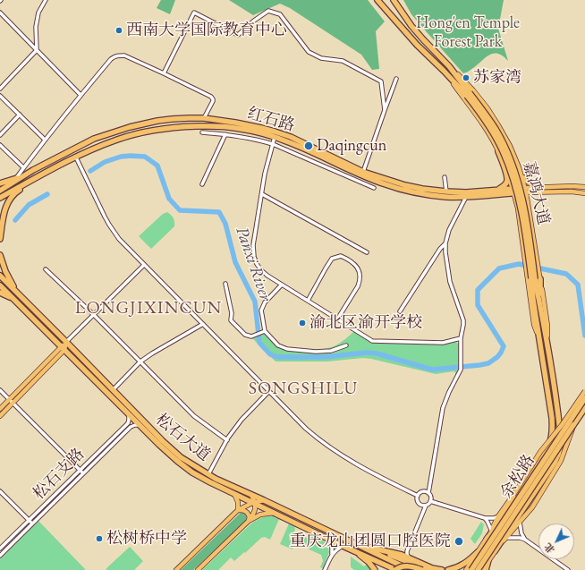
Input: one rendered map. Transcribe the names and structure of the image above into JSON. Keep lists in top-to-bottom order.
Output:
{
  "streets": {
    "highway": [
      "红石路",
      "嘉鸿大道",
      "松石大道",
      "余松路"
    ],
    "street": ["松石支路"]
  },
  "crossings": [
    ["红石路", "嘉鸿大道"],
    ["松石大道", "松石支路"]
  ],
  "districts": ["LONGJIXINCUN", "SONGSHILU"],
  "water": ["Panxi River"],
  "parks": ["Hong'en Temple Forest Park"],
  "places": [
    "西南大学国际教育中心",
    "苏家湾",
    "Daqingcun",
    "渝北区渝开学校",
    "松树桥中学",
    "重庆龙山团圆口腔医院"
  ],
  "north": "bottom left"
}
